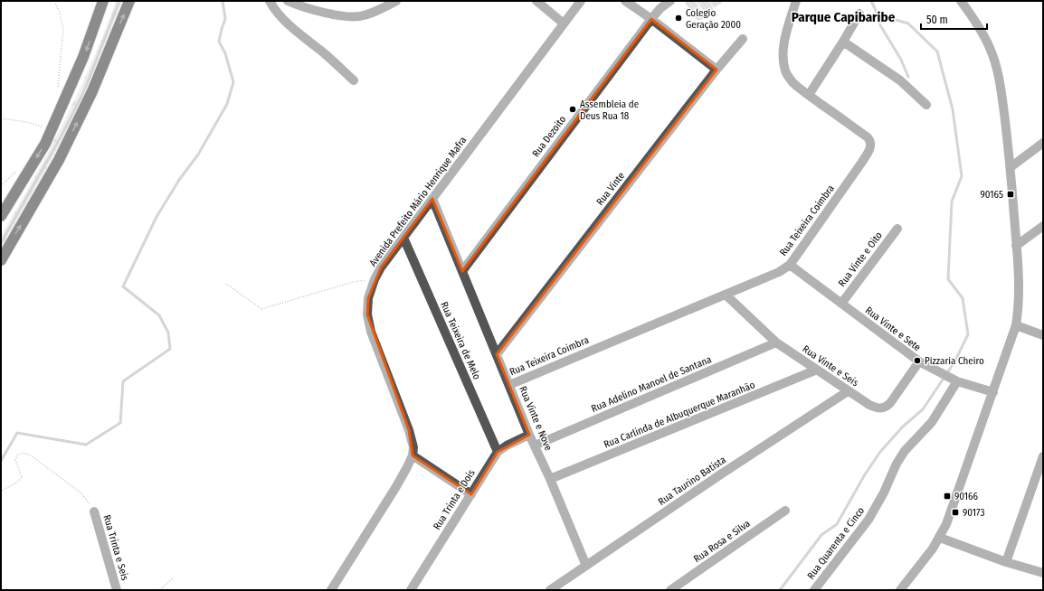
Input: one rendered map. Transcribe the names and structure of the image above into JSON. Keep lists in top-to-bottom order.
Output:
{
  "streets": {
    "street": [
      "Rua Dezoito",
      "Rua Vinte",
      "Avenida Prefeito Mário Henrique Mafra",
      "Rua Teixeira Coimbra",
      "Rua Vinte e Oito",
      "Rua Vinte e Sete",
      "Rua Teixeira de Melo",
      "Rua Vinte e Seis",
      "Rua Adelino Manoel de Santana",
      "Rua Carlinda de Albuquerque Maranhão",
      "Rua Vinte e Nove",
      "Rua Taurino Batista",
      "Rua Trinta e Dois",
      "Rua Rosa e Silva",
      "Rua Quarenta e Cinco",
      "Rua Trinta e Seis"
    ]
  },
  "crossings": [
    ["Rua Dezoito", "Rua Vinte e Nove"],
    ["Rua Vinte", "Rua Vinte e Nove"],
    ["Avenida Prefeito Mário Henrique Mafra", "Rua Teixeira de Melo"],
    ["Avenida Prefeito Mário Henrique Mafra", "Rua Vinte e Nove"],
    ["Rua Teixeira Coimbra", "Rua Vinte e Sete"],
    ["Rua Teixeira Coimbra", "Rua Vinte e Seis"],
    ["Rua Teixeira Coimbra", "Rua Vinte e Nove"],
    ["Rua Vinte e Oito", "Rua Vinte e Sete"],
    ["Rua Vinte e Sete", "Rua Vinte e Seis"],
    ["Rua Vinte e Sete", "Rua Quarenta e Cinco"],
    ["Rua Teixeira de Melo", "Rua Trinta e Dois"],
    ["Rua Vinte e Seis", "Rua Adelino Manoel de Santana"],
    ["Rua Vinte e Seis", "Rua Carlinda de Albuquerque Maranhão"],
    ["Rua Vinte e Seis", "Rua Taurino Batista"],
    ["Rua Adelino Manoel de Santana", "Rua Vinte e Nove"],
    ["Rua Carlinda de Albuquerque Maranhão", "Rua Vinte e Nove"],
    ["Rua Vinte e Nove", "Rua Taurino Batista"],
    ["Rua Vinte e Nove", "Rua Trinta e Dois"]
  ],
  "districts": ["Parque Capibaribe"],
  "places": {
    "other": ["Colegio Geração 2000", "Assembleia de Deus Rua 18", "Pizzaria Cheiro"],
    "transit": ["90165", "90166", "90173"]
  },
  "scale_bar": "50 m"
}
